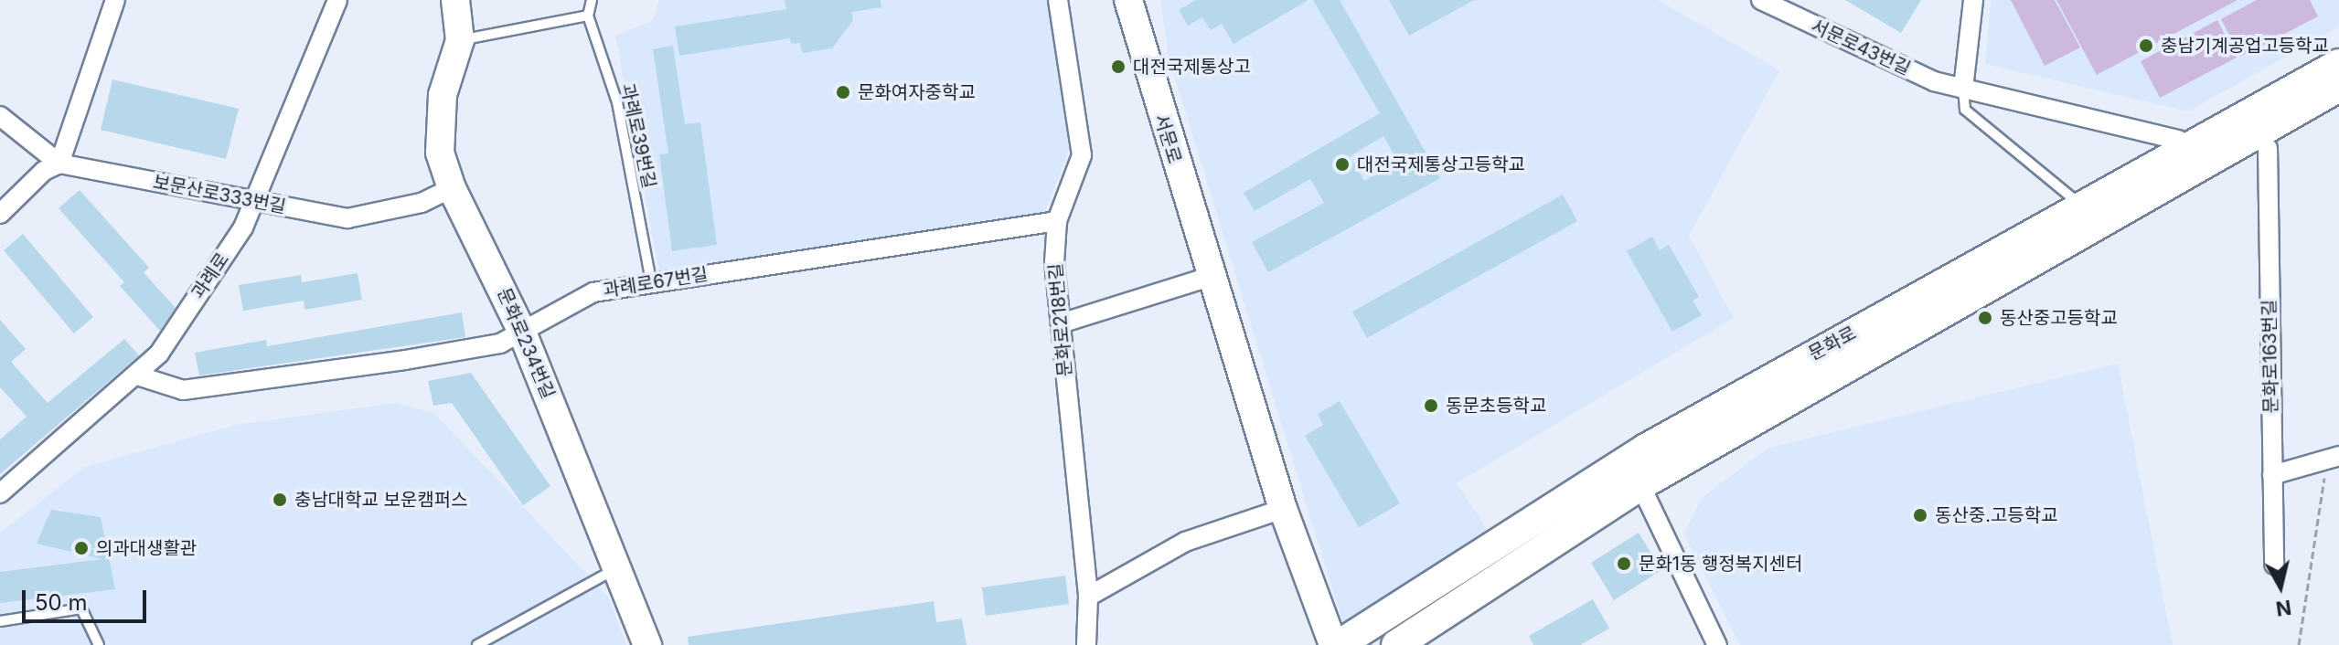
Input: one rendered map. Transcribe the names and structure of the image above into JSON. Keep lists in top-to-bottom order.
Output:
{
  "streets": {
    "main road": ["서문로", "문화로234번길", "문화로"],
    "street": [
      "서문로43번길",
      "보문산로333번길",
      "과례로",
      "과례로67번길",
      "문화로218번길",
      "문화로163번길"
    ],
    "lane": ["과례로39번길"]
  },
  "crossings": [
    ["과례로39번길", "과례로67번길"],
    ["보문산로333번길", "과례로"],
    ["보문산로333번길", "문화로234번길"],
    ["과례로", "과례로67번길"],
    ["과례로67번길", "문화로218번길"],
    ["과례로67번길", "문화로234번길"]
  ],
  "places": [
    "충남기계공업고등학교",
    "대전국제통상고",
    "문화여자중학교",
    "대전국제통상고등학교",
    "동산중고등학교",
    "동문초등학교",
    "충남대학교 보운캠퍼스",
    "동산중.고등학교",
    "의과대생활관",
    "문화1동 행정복지센터"
  ],
  "scale_bar": "50 m",
  "north": "bottom"
}
